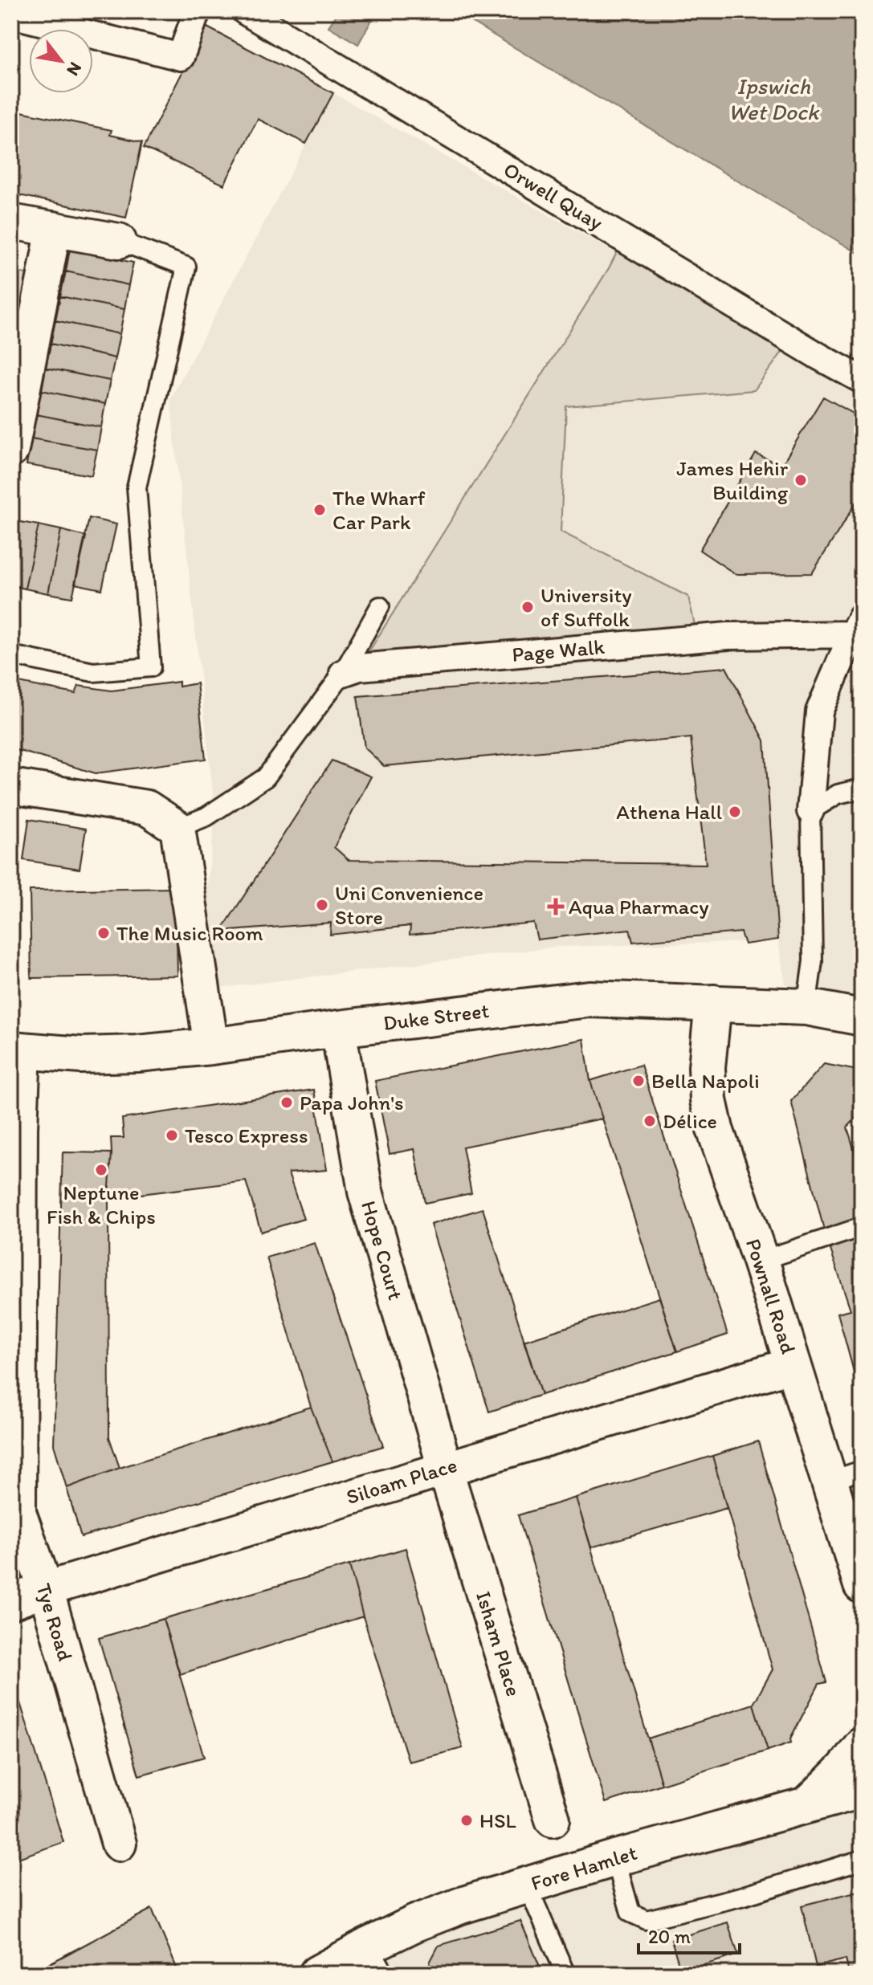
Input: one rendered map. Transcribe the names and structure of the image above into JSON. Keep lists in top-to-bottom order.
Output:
{
  "streets": {
    "main road": ["Duke Street", "Pownall Road", "Fore Hamlet"],
    "street": [
      "Orwell Quay",
      "Page Walk",
      "Hope Court",
      "Siloam Place",
      "Tye Road",
      "Isham Place"
    ]
  },
  "crossings": [
    ["Duke Street", "Hope Court"],
    ["Duke Street", "Pownall Road"],
    ["Duke Street", "Tye Road"],
    ["Hope Court", "Siloam Place"],
    ["Hope Court", "Isham Place"],
    ["Pownall Road", "Siloam Place"],
    ["Siloam Place", "Tye Road"],
    ["Siloam Place", "Isham Place"]
  ],
  "water": ["Ipswich Wet Dock"],
  "places": {
    "other": [
      "James Hehir Building",
      "The Wharf Car Park",
      "University of Suffolk",
      "Athena Hall",
      "Uni Convenience Store",
      "The Music Room",
      "Bella Napoli",
      "Papa John's",
      "Délice",
      "Tesco Express",
      "Neptune Fish & Chips",
      "HSL"
    ],
    "health": ["Aqua Pharmacy"]
  },
  "scale_bar": "20 m",
  "north": "bottom right"
}
